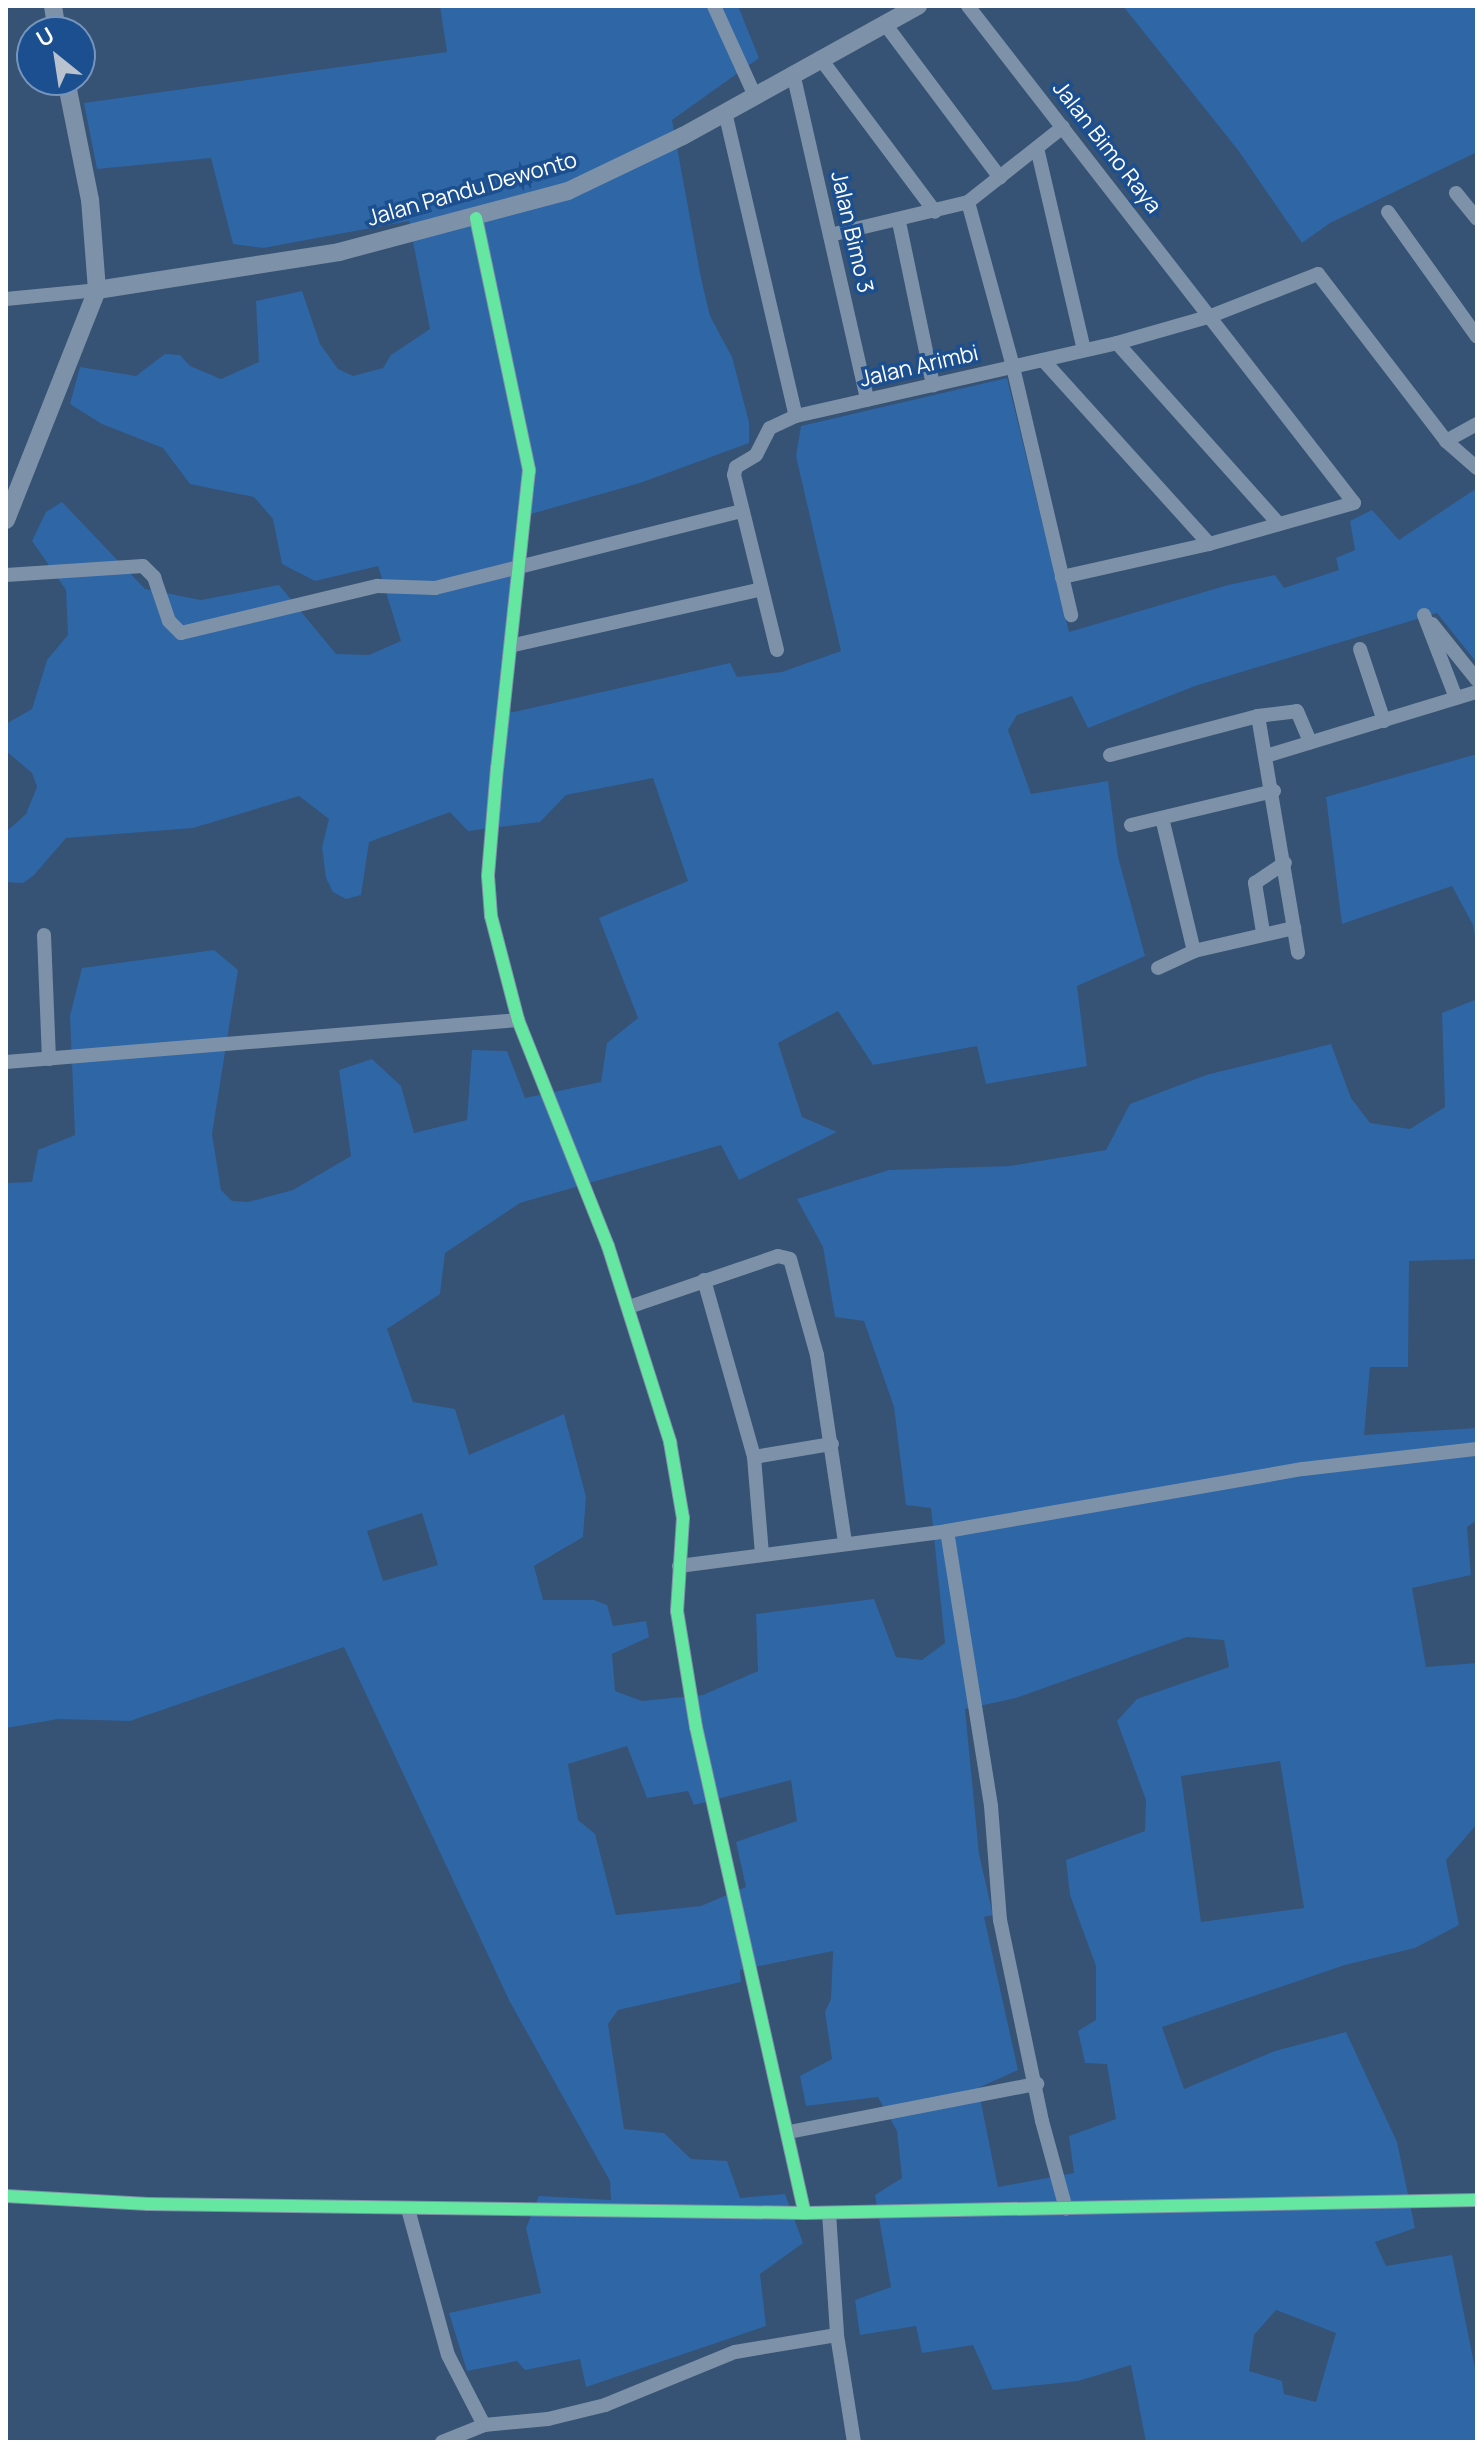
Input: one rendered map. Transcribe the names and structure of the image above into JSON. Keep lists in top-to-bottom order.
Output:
{
  "streets": {
    "street": [
      "Jalan Bimo Raya",
      "Jalan Pandu Dewonto",
      "Jalan Bimo 3",
      "Jalan Arimbi"
    ]
  },
  "crossings": [
    ["Jalan Bimo Raya", "Jalan Arimbi"],
    ["Jalan Pandu Dewonto", "Jalan Bimo 3"],
    ["Jalan Bimo 3", "Jalan Arimbi"]
  ],
  "north": "top left"
}
